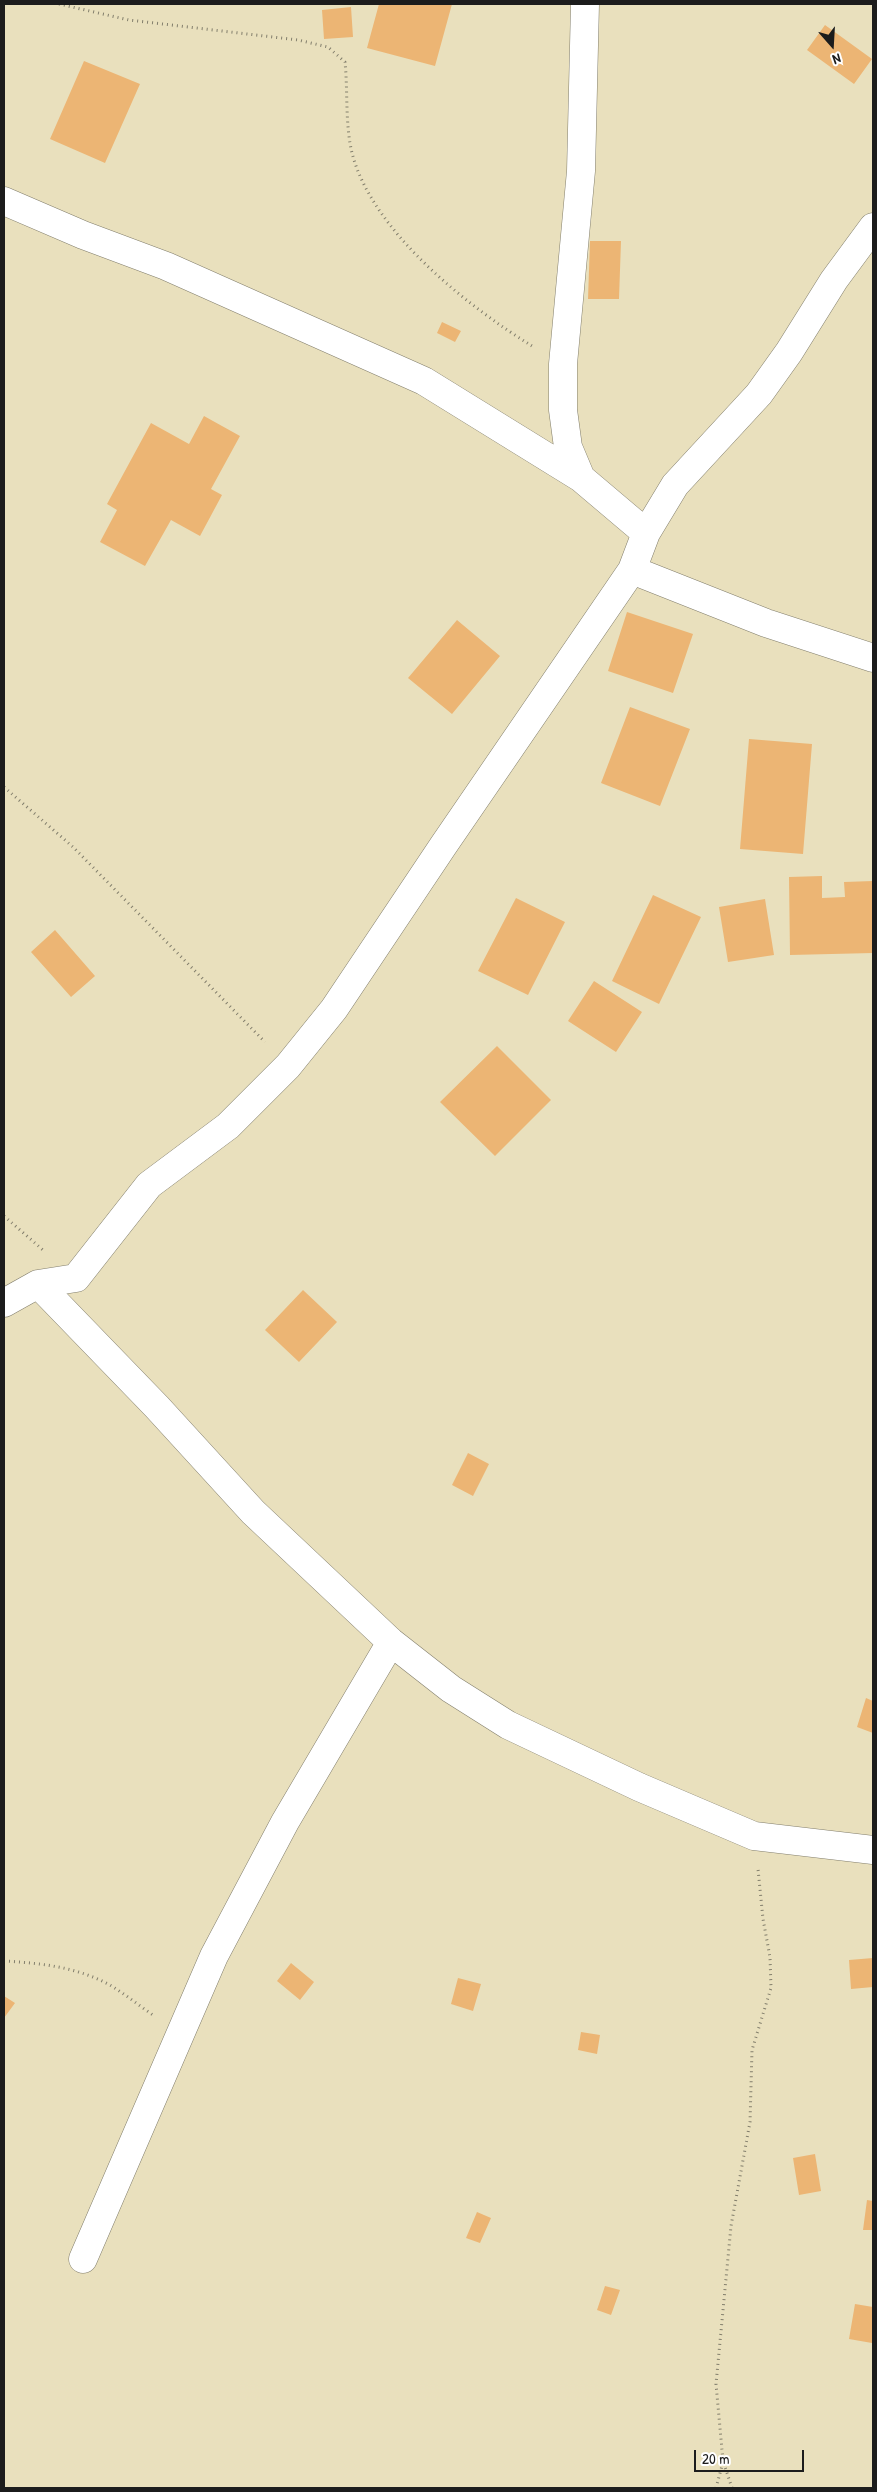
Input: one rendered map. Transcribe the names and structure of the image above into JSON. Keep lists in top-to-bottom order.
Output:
{
  "scale_bar": "20 m",
  "north": "bottom"
}
